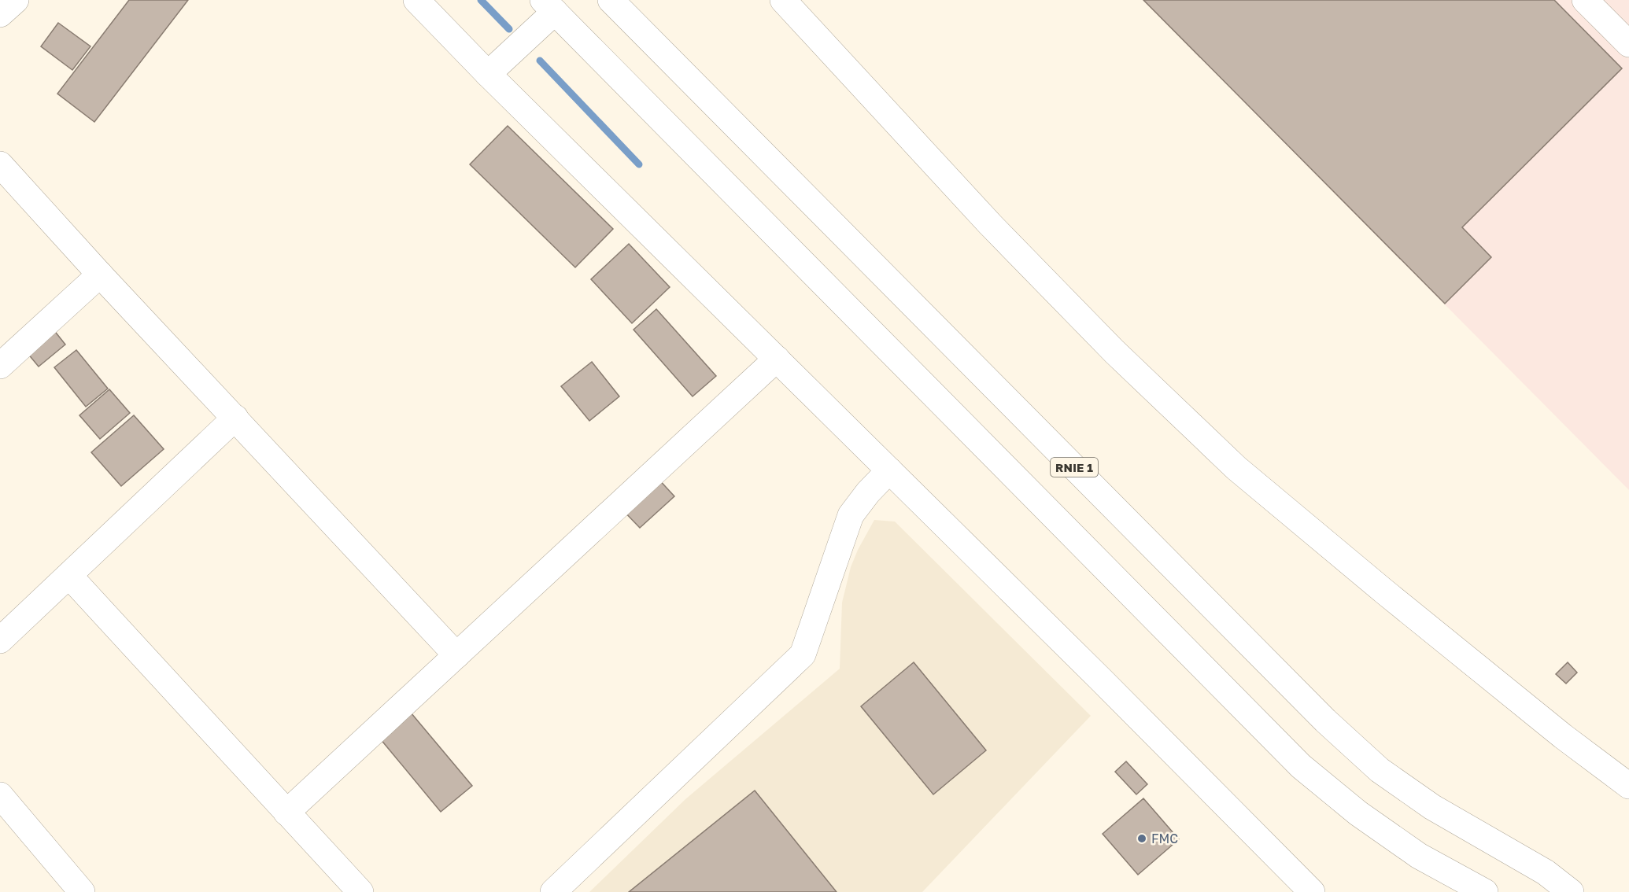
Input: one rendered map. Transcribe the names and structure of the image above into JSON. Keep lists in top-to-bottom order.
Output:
{
  "streets": {
    "main road": ["RNIE 1"]
  },
  "places": ["FMC"]
}
